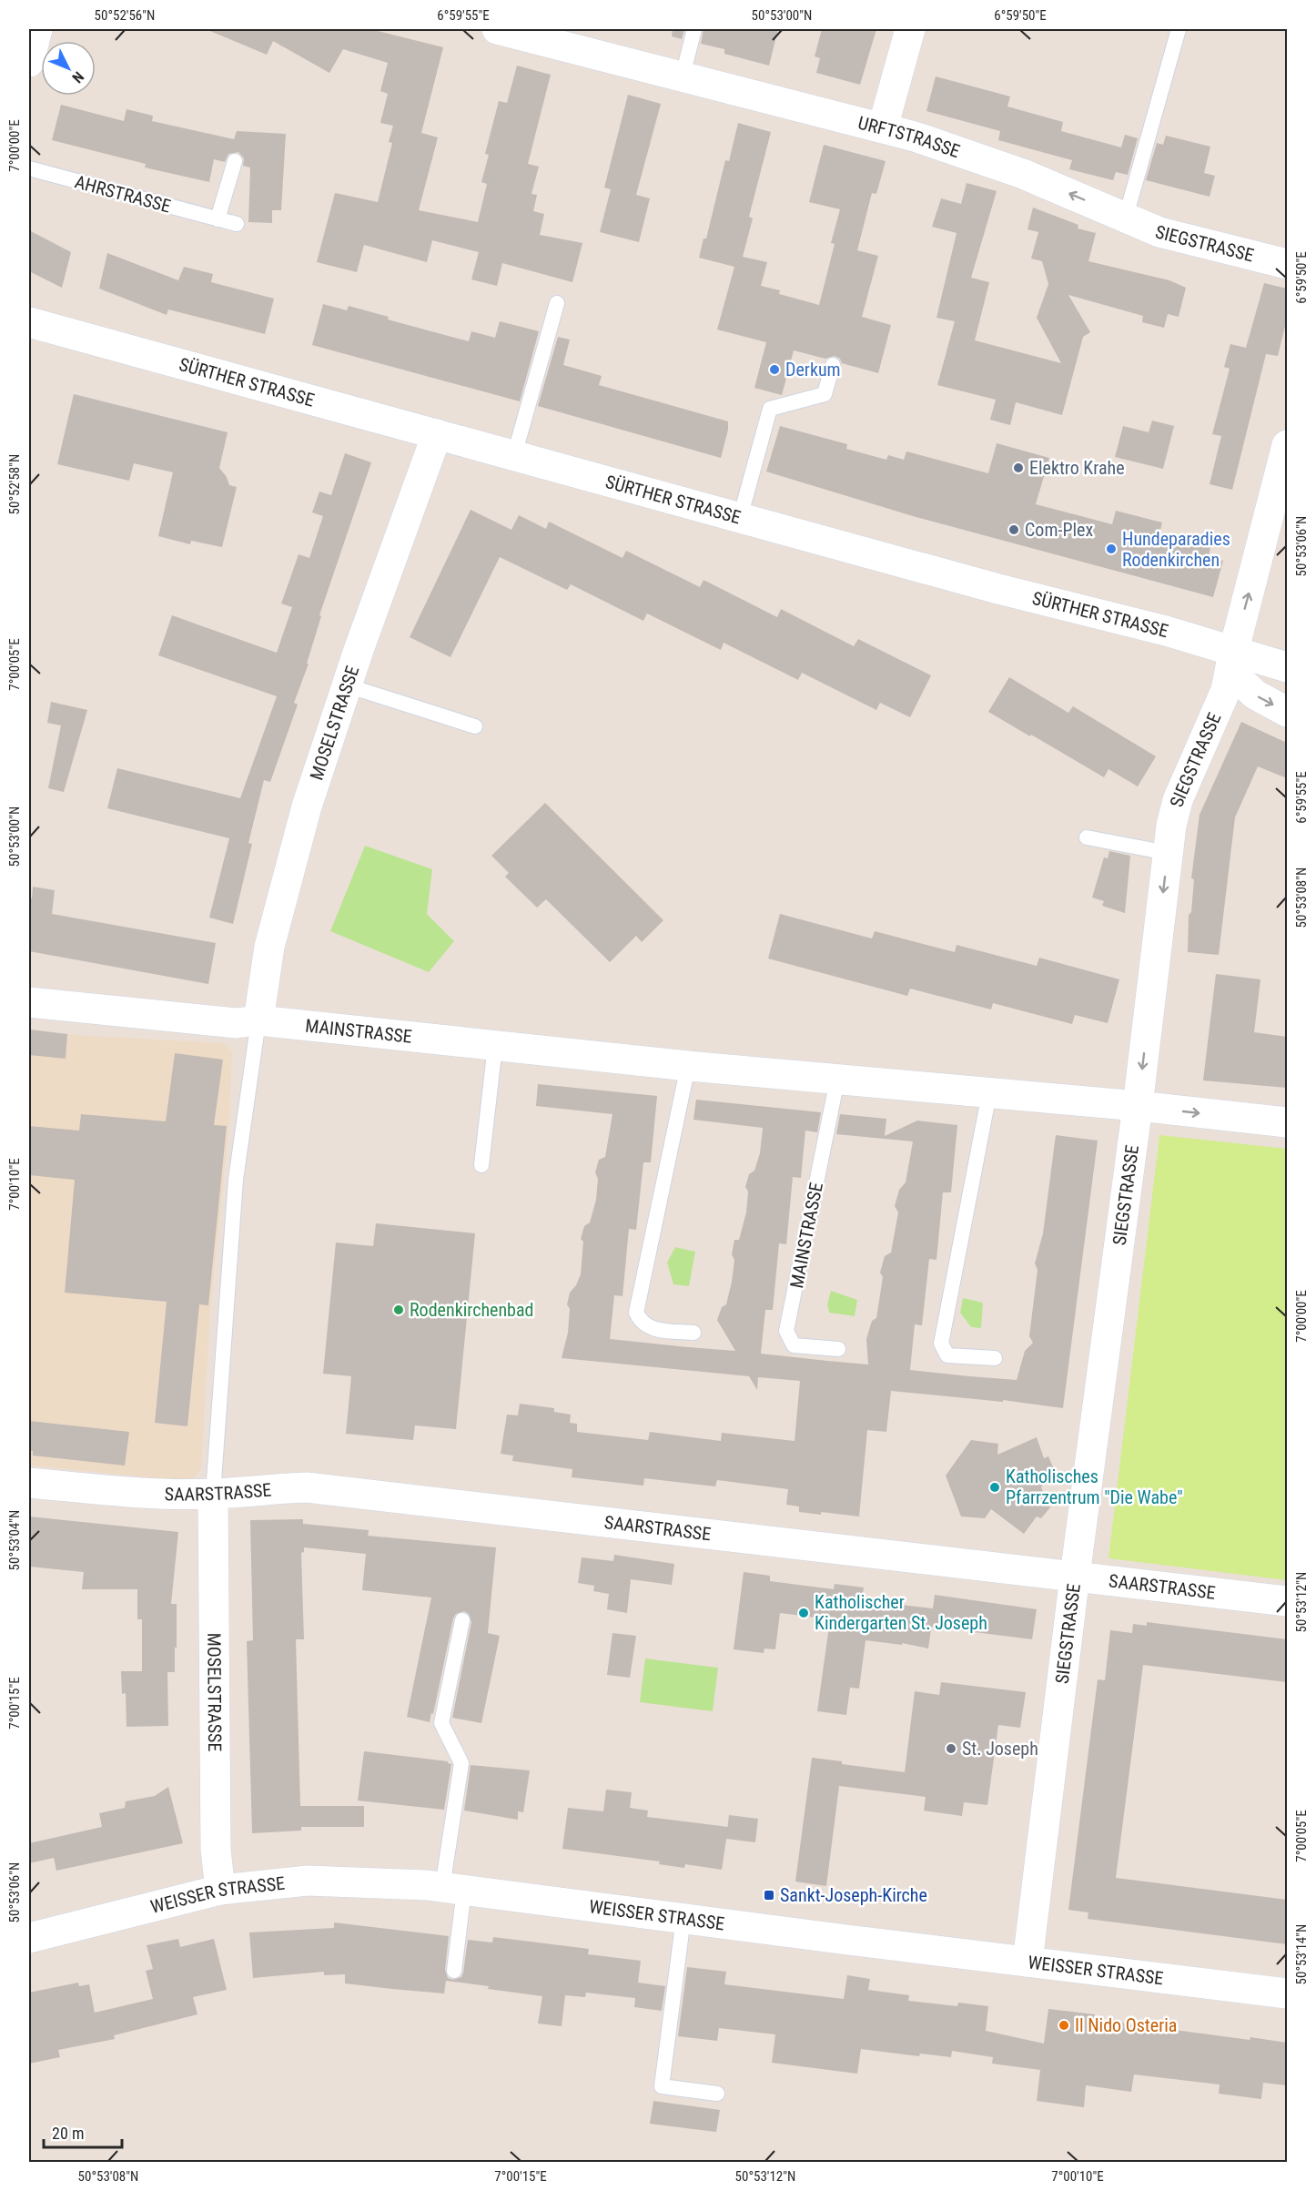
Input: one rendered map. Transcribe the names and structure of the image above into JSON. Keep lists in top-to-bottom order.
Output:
{
  "streets": {
    "street": [
      "URFTSTRASSE",
      "SIEGSTRASSE",
      "SÜRTHER STRASSE",
      "MOSELSTRASSE",
      "MAINSTRASSE",
      "SAARSTRASSE",
      "WEISSER STRASSE"
    ],
    "lane": ["AHRSTRASSE"]
  },
  "crossings": [
    ["URFTSTRASSE", "SIEGSTRASSE"],
    ["SIEGSTRASSE", "SÜRTHER STRASSE"],
    ["SIEGSTRASSE", "MAINSTRASSE"],
    ["SIEGSTRASSE", "SAARSTRASSE"],
    ["SIEGSTRASSE", "WEISSER STRASSE"],
    ["SÜRTHER STRASSE", "MOSELSTRASSE"],
    ["MOSELSTRASSE", "MAINSTRASSE"],
    ["MOSELSTRASSE", "SAARSTRASSE"],
    ["MOSELSTRASSE", "WEISSER STRASSE"]
  ],
  "one_way": ["URFTSTRASSE"],
  "places": {
    "other": [
      "Derkum",
      "Elektro Krahe",
      "Com-Plex",
      "Hundeparadies Rodenkirchen",
      "Rodenkirchenbad",
      "Katholisches Pfarrzentrum \"Die Wabe\"",
      "Katholischer Kindergarten St. Joseph",
      "St. Joseph",
      "Il Nido Osteria"
    ],
    "transit": ["Sankt-Joseph-Kirche"]
  },
  "scale_bar": "20 m",
  "north": "bottom right",
  "coordinates": [
    "50°52'56\"N",
    "6°59'55\"E",
    "50°53'00\"N",
    "6°59'50\"E",
    "7°00'00\"E",
    "50°52'58\"N",
    "50°53'06\"N",
    "7°00'05\"E",
    "50°53'08\"N",
    "7°00'10\"E",
    "50°53'04\"N",
    "50°53'12\"N",
    "7°00'15\"E",
    "50°53'14\"N"
  ]
}
